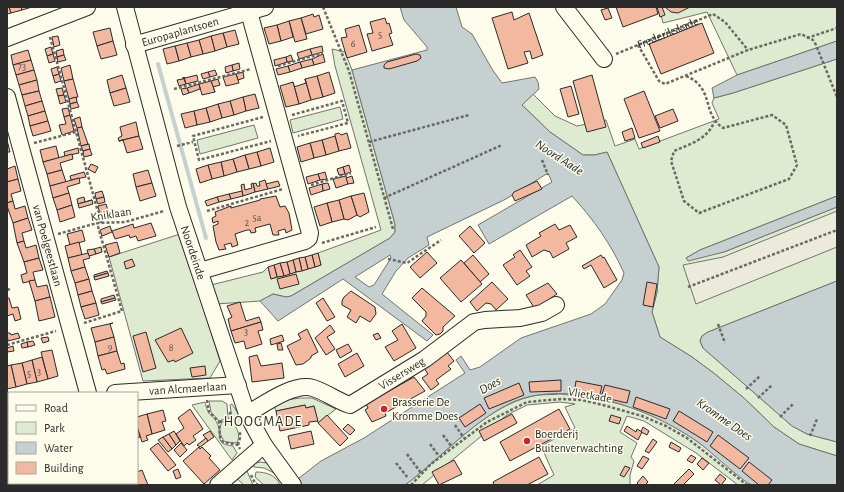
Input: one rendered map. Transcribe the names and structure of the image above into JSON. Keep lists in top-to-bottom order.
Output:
{
  "streets": {
    "street": [
      "Europaplantsoen",
      "van Poelgeestlaan",
      "Noordeinde",
      "Vissersweg",
      "van Alcmaerlaan"
    ],
    "path": ["Frederikskade", "Kniklaan", "Vlietkade"]
  },
  "crossings": [
    ["Europaplantsoen", "Noordeinde"],
    ["Kniklaan", "van Poelgeestlaan"],
    ["Kniklaan", "Noordeinde"],
    ["Noordeinde", "Vissersweg"],
    ["Noordeinde", "van Alcmaerlaan"]
  ],
  "districts": ["HOOGMADE"],
  "water": ["Noord Aade", "Does", "Kromme Does"],
  "places": ["Brasserie De Kromme Does", "Boerderij Buitenverwachting"],
  "house_numbers": [
    "5",
    "6",
    "73",
    "5a",
    "2",
    "3",
    "9",
    "8",
    "3",
    "5"
  ],
  "legend": [
    "Road",
    "Park",
    "Water",
    "Building"
  ]
}
